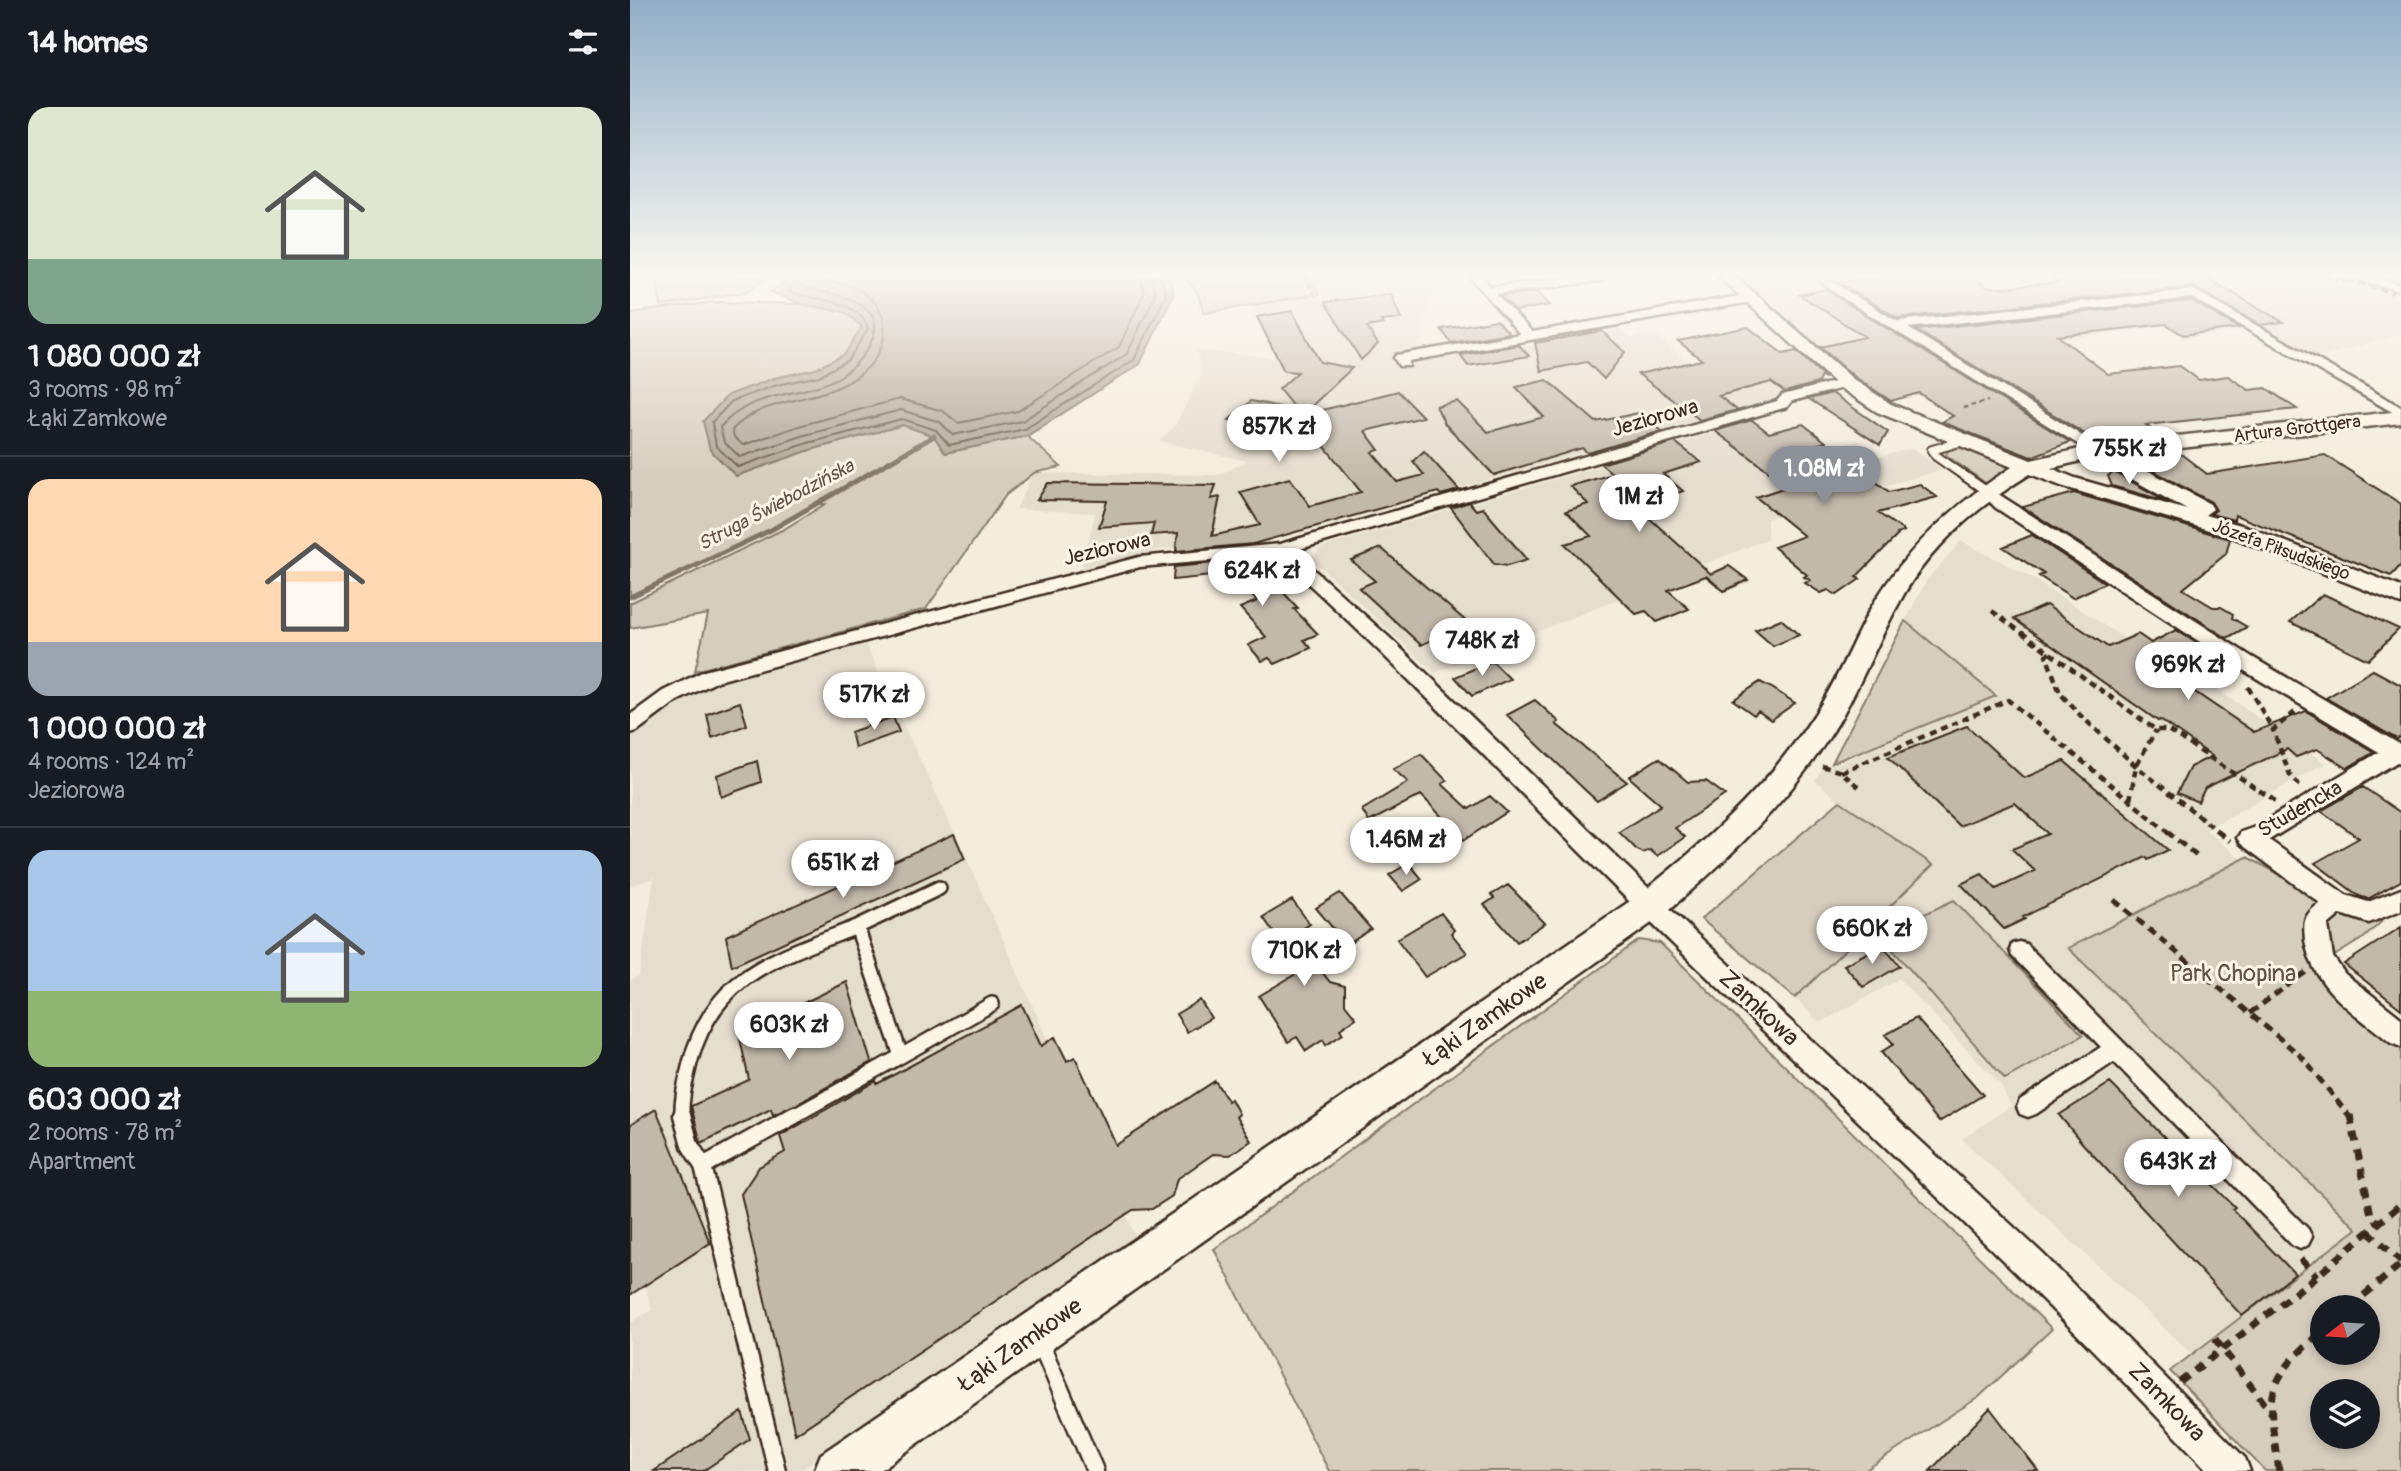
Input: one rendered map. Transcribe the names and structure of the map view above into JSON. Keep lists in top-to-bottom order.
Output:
{
  "streets": {
    "street": [
      "Jeziorowa",
      "Artura Grottgera",
      "Józefa Piłsudskiego",
      "Studencka",
      "Zamkowa",
      "Łąki Zamkowe"
    ]
  },
  "crossings": [
    ["Jeziorowa", "Józefa Piłsudskiego"],
    ["Jeziorowa", "Zamkowa"],
    ["Artura Grottgera", "Józefa Piłsudskiego"],
    ["Artura Grottgera", "Łąki Zamkowe"],
    ["Józefa Piłsudskiego", "Łąki Zamkowe"],
    ["Zamkowa", "Łąki Zamkowe"]
  ],
  "water": ["Struga Świebodzińska"],
  "parks": ["Park Chopina"],
  "north": "left",
  "page": {
    "heading": "14 homes",
    "list": [
      {
        "name": "1 080 000 zł",
        "note": "3 rooms · 98 m² · Łąki Zamkowe"
      },
      {
        "name": "1 000 000 zł",
        "note": "4 rooms · 124 m² · Jeziorowa"
      },
      {
        "name": "603 000 zł",
        "note": "2 rooms · 78 m² · Apartment"
      }
    ],
    "price": [
      "857K zł",
      "755K zł",
      "1.08M zł",
      "1M zł",
      "624K zł",
      "748K zł",
      "969K zł",
      "517K zł",
      "1.46M zł",
      "651K zł",
      "660K zł",
      "710K zł",
      "603K zł",
      "643K zł"
    ]
  }
}
